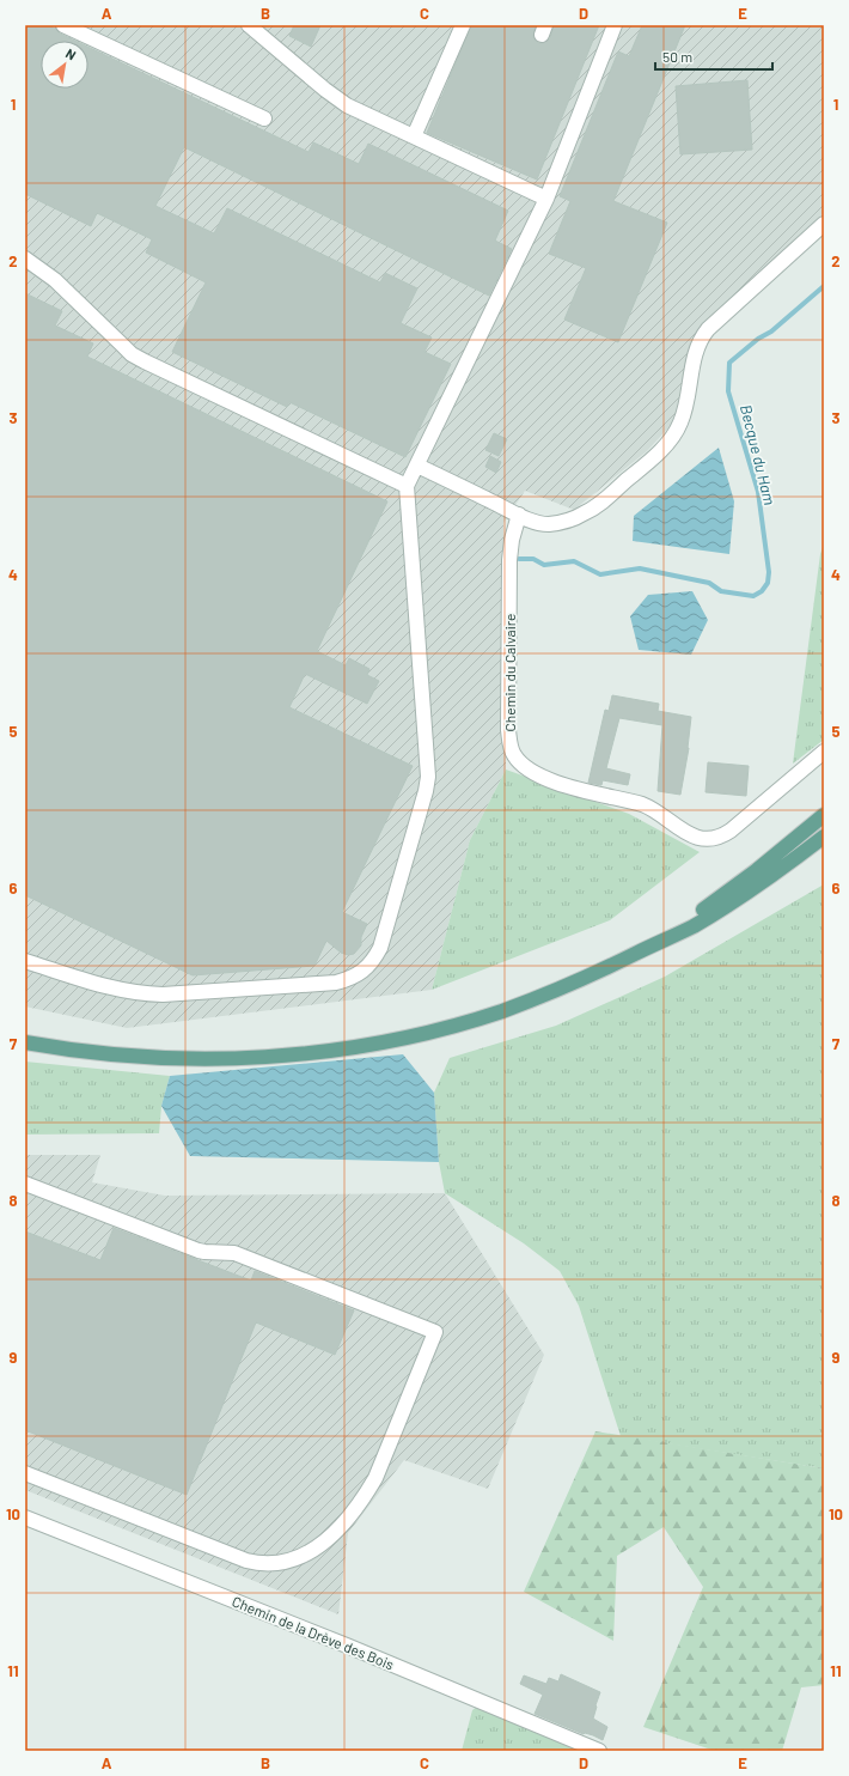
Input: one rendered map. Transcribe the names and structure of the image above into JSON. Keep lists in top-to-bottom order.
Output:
{
  "streets": {
    "street": ["Chemin du Calvaire", "Chemin de la Drève des Bois"]
  },
  "water": ["Becque du Ham"],
  "scale_bar": "50 m",
  "north": "top right",
  "grid": {
    "columns": [
      "A",
      "B",
      "C",
      "D",
      "E"
    ],
    "rows": [
      "1",
      "2",
      "3",
      "4",
      "5",
      "6",
      "7",
      "8",
      "9",
      "10",
      "11"
    ]
  }
}
